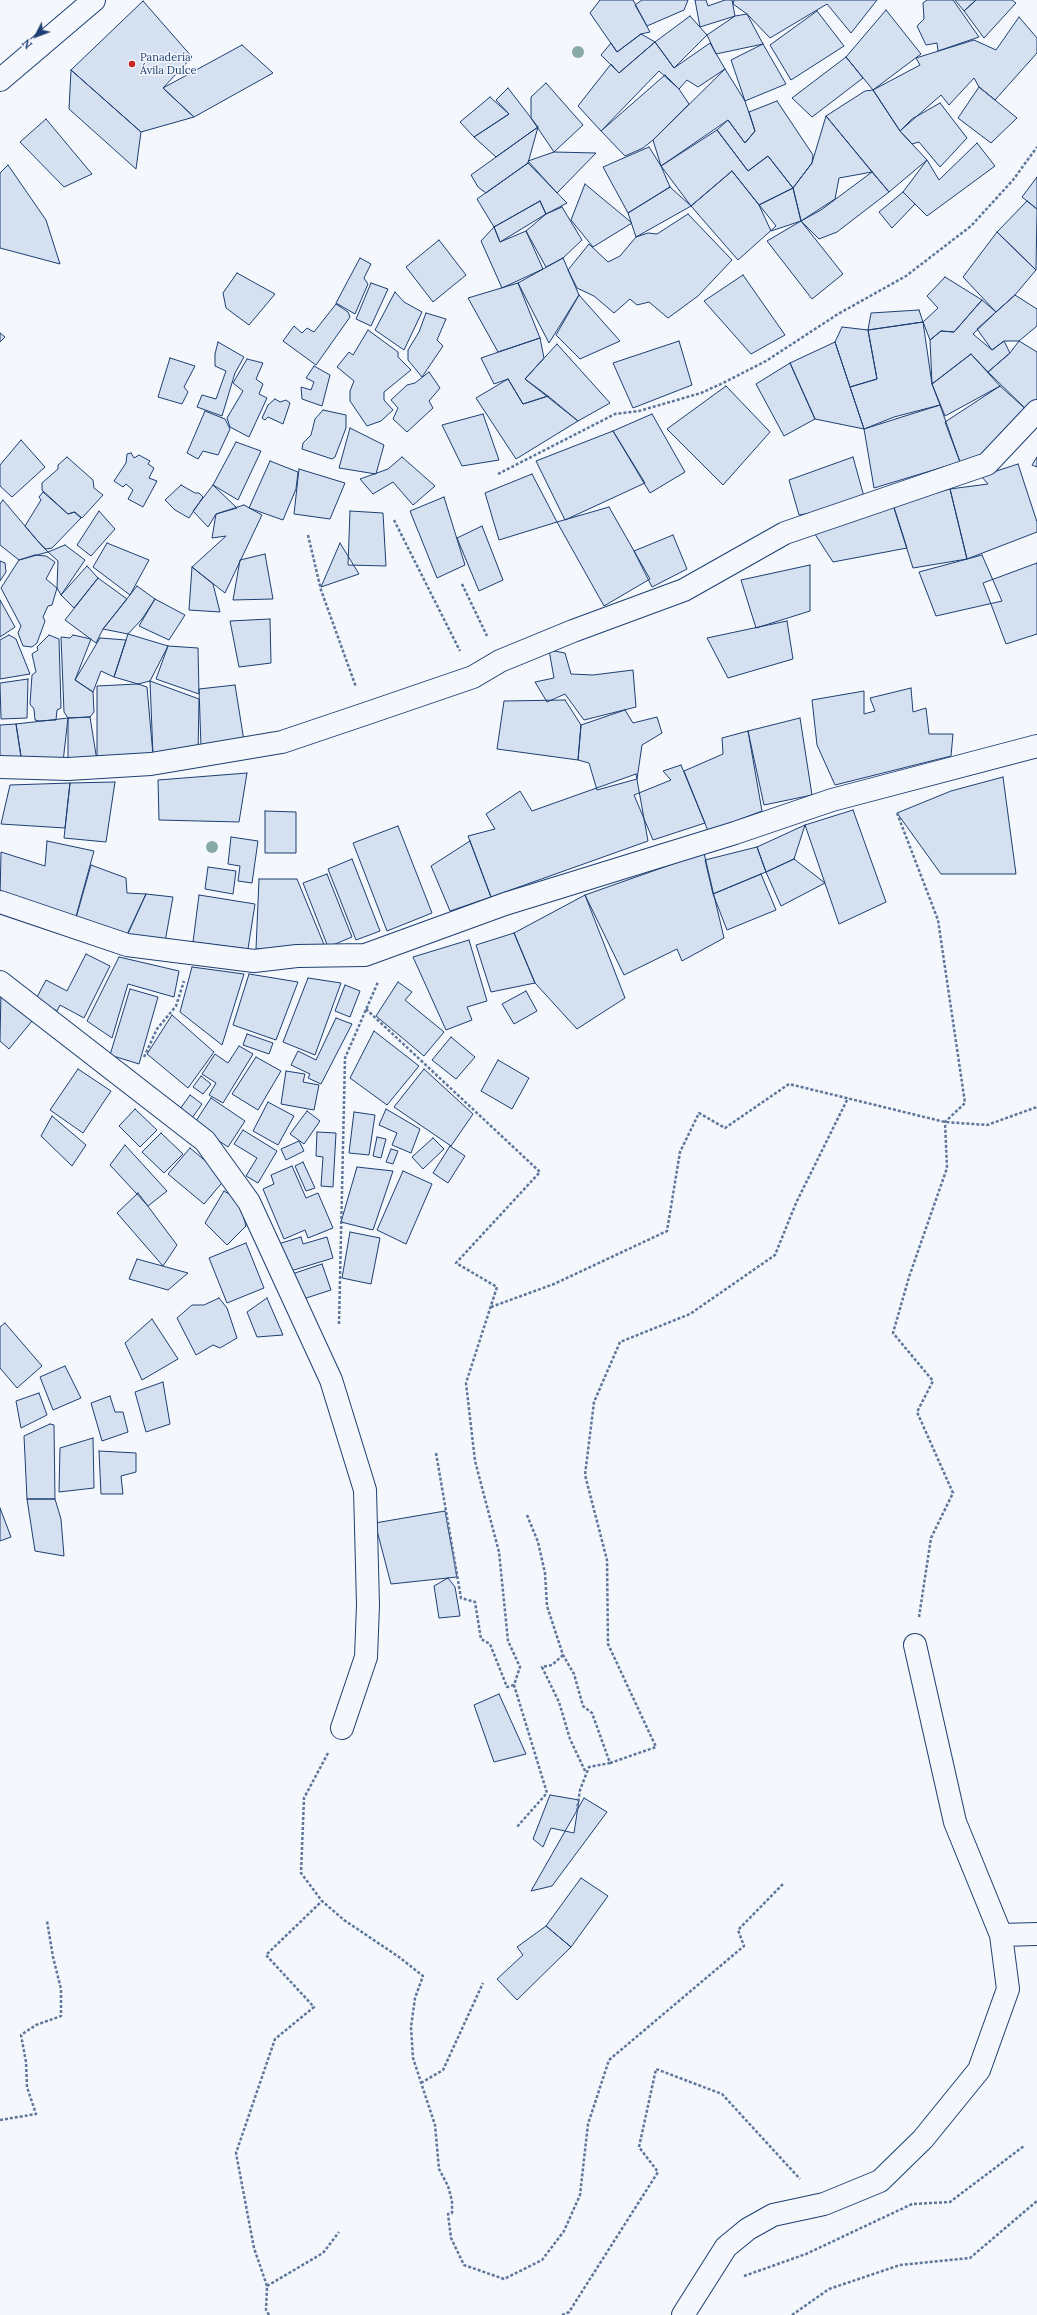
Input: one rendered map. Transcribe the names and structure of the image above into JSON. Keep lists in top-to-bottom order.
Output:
{
  "places": ["Panadería Ávila Dulce"],
  "north": "bottom left"
}
